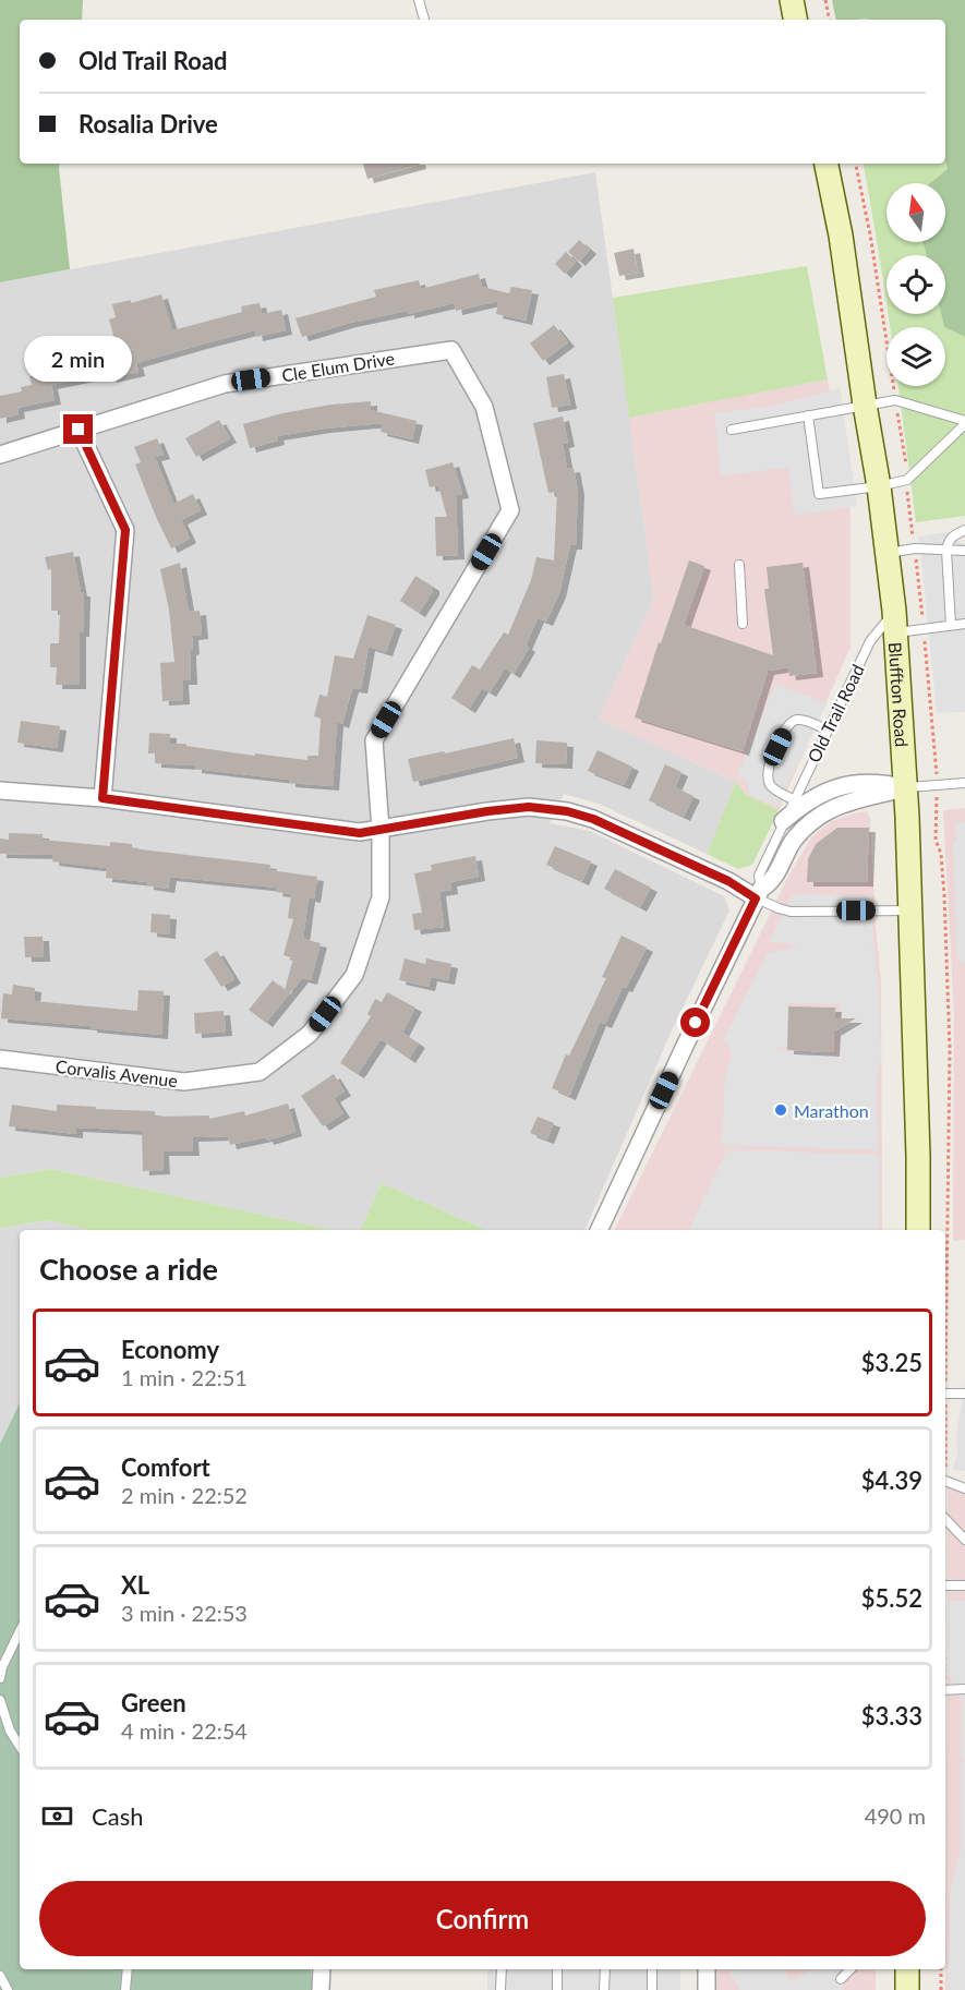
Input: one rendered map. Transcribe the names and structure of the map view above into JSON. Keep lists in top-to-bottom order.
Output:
{
  "streets": {
    "main road": ["Bluffton Road"],
    "street": ["Cle Elum Drive", "Old Trail Road", "Corvalis Avenue"]
  },
  "crossings": [
    ["Cle Elum Drive", "Corvalis Avenue"],
    ["Bluffton Road", "Old Trail Road"]
  ],
  "places": ["Marathon"],
  "north": "top",
  "page": {
    "banner": ["Old Trail Road", "Rosalia Drive"],
    "bubble": "2 min",
    "heading": "Choose a ride",
    "list": [
      {
        "name": "Economy",
        "note": "1 min · 22:51",
        "value": "$3.25"
      },
      {
        "name": "Comfort",
        "note": "2 min · 22:52",
        "value": "$4.39"
      },
      {
        "name": "XL",
        "note": "3 min · 22:53",
        "value": "$5.52"
      },
      {
        "name": "Green",
        "note": "4 min · 22:54",
        "value": "$3.33"
      }
    ],
    "pay": ["Cash", "490 m"],
    "buttons": "Confirm"
  }
}
